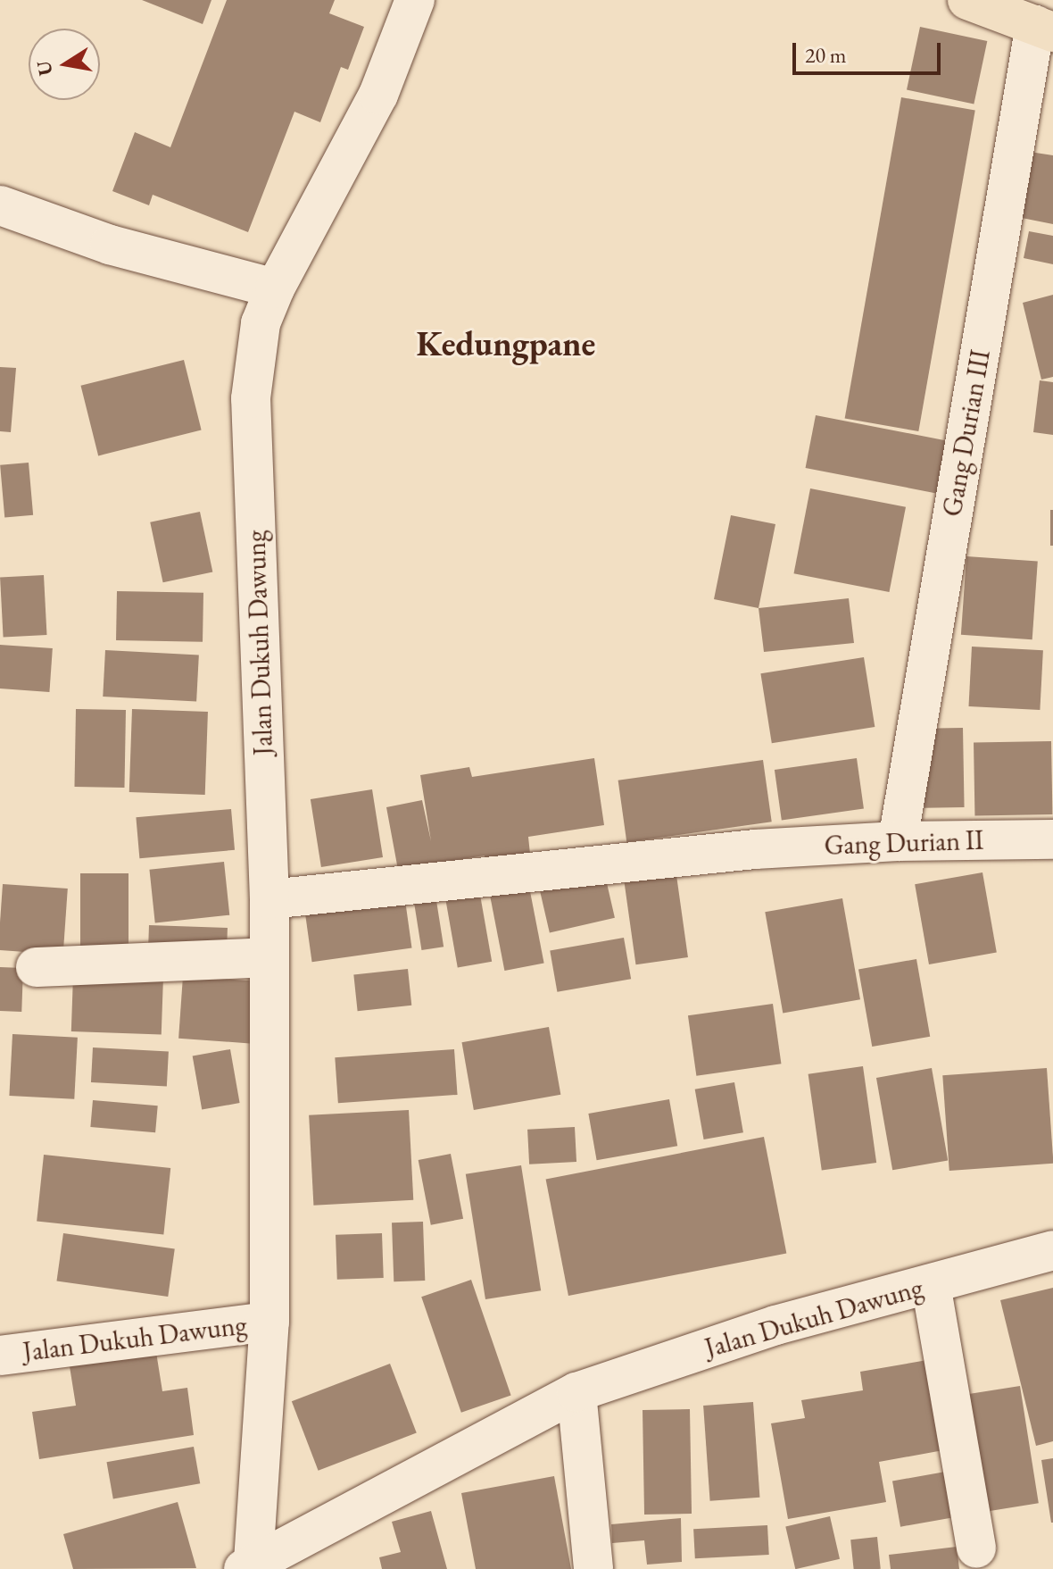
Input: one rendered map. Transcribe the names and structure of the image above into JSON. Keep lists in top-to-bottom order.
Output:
{
  "streets": {
    "street": ["Gang Durian III", "Jalan Dukuh Dawung", "Gang Durian II"]
  },
  "crossings": [
    ["Gang Durian III", "Gang Durian II"],
    ["Jalan Dukuh Dawung", "Gang Durian II"]
  ],
  "districts": ["Kedungpane"],
  "scale_bar": "20 m",
  "north": "left"
}
